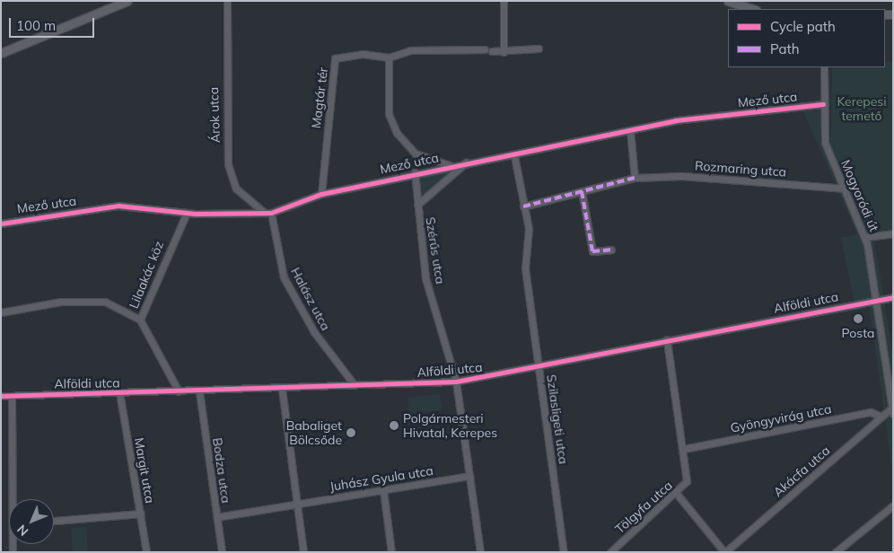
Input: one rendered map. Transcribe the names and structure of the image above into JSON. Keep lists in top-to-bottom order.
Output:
{
  "streets": {
    "street": [
      "Magtár tér",
      "Mező utca",
      "Árok utca",
      "Rozmaring utca",
      "Mogyoródi út",
      "Szérűs utca",
      "Lilaakác köz",
      "Halász utca",
      "Alföldi utca",
      "Gyöngyvirág utca",
      "Szilasligeti utca",
      "Margit utca",
      "Bodza utca",
      "Akácfa utca",
      "Juhász Gyula utca",
      "Tölgyfa utca"
    ]
  },
  "crossings": [
    ["Magtár tér", "Mező utca"],
    ["Mező utca", "Árok utca"],
    ["Mező utca", "Mogyoródi út"],
    ["Mező utca", "Szérűs utca"],
    ["Mező utca", "Lilaakác köz"],
    ["Mező utca", "Halász utca"],
    ["Mező utca", "Szilasligeti utca"],
    ["Árok utca", "Halász utca"],
    ["Rozmaring utca", "Mogyoródi út"],
    ["Rozmaring utca", "Szilasligeti utca"],
    ["Mogyoródi út", "Alföldi utca"],
    ["Mogyoródi út", "Akácfa utca"],
    ["Szérűs utca", "Alföldi utca"],
    ["Szérűs utca", "Juhász Gyula utca"],
    ["Lilaakác köz", "Alföldi utca"],
    ["Halász utca", "Alföldi utca"],
    ["Alföldi utca", "Szilasligeti utca"],
    ["Alföldi utca", "Margit utca"],
    ["Alföldi utca", "Bodza utca"],
    ["Alföldi utca", "Tölgyfa utca"],
    ["Gyöngyvirág utca", "Akácfa utca"],
    ["Gyöngyvirág utca", "Tölgyfa utca"],
    ["Bodza utca", "Juhász Gyula utca"]
  ],
  "parks": ["Kerepesi temető"],
  "places": ["Posta", "Polgármesteri Hivatal, Kerepes", "Babaliget Bölcsőde"],
  "legend": ["Cycle path", "Path"],
  "scale_bar": "100 m",
  "north": "bottom left"
}
